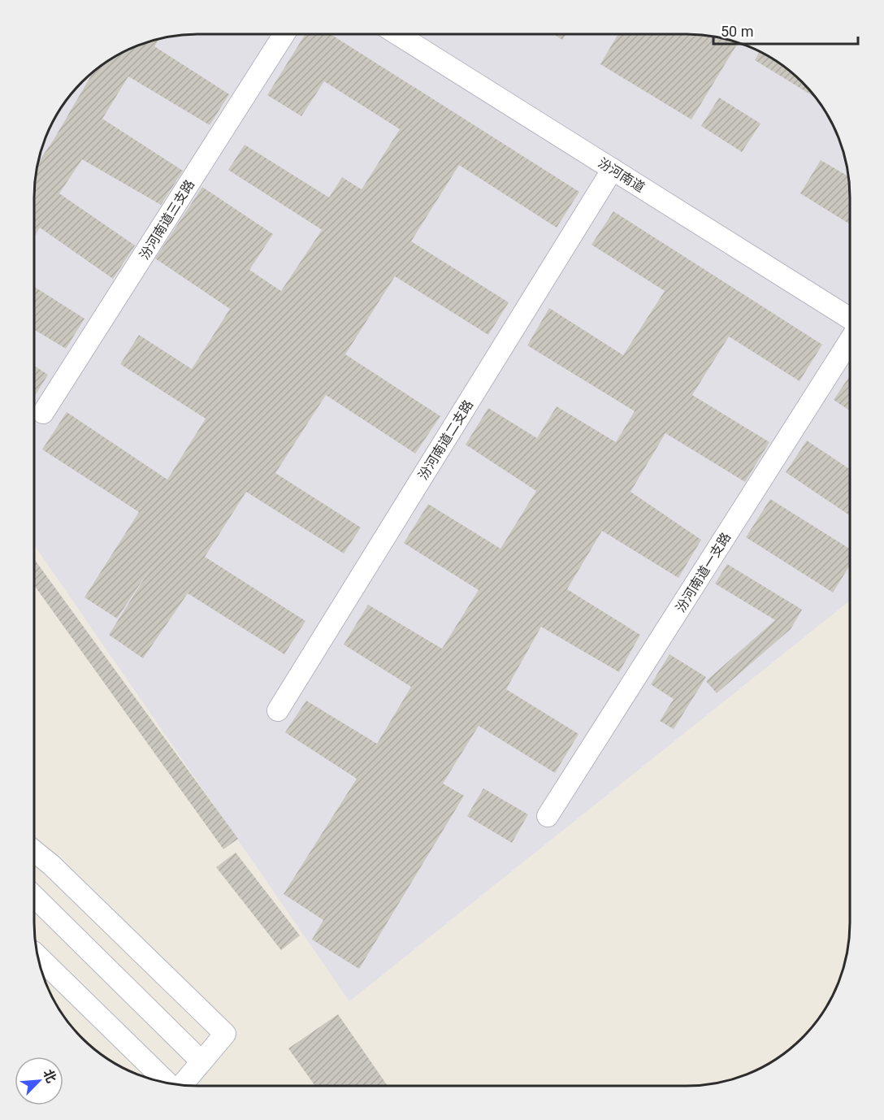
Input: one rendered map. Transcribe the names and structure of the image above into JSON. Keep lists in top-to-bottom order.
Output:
{
  "streets": {
    "street": [
      "汾河南道",
      "汾河南道三支路",
      "汾河南道二支路",
      "汾河南道一支路"
    ]
  },
  "crossings": [
    ["汾河南道", "汾河南道二支路"]
  ],
  "scale_bar": "50 m",
  "north": "top right"
}
